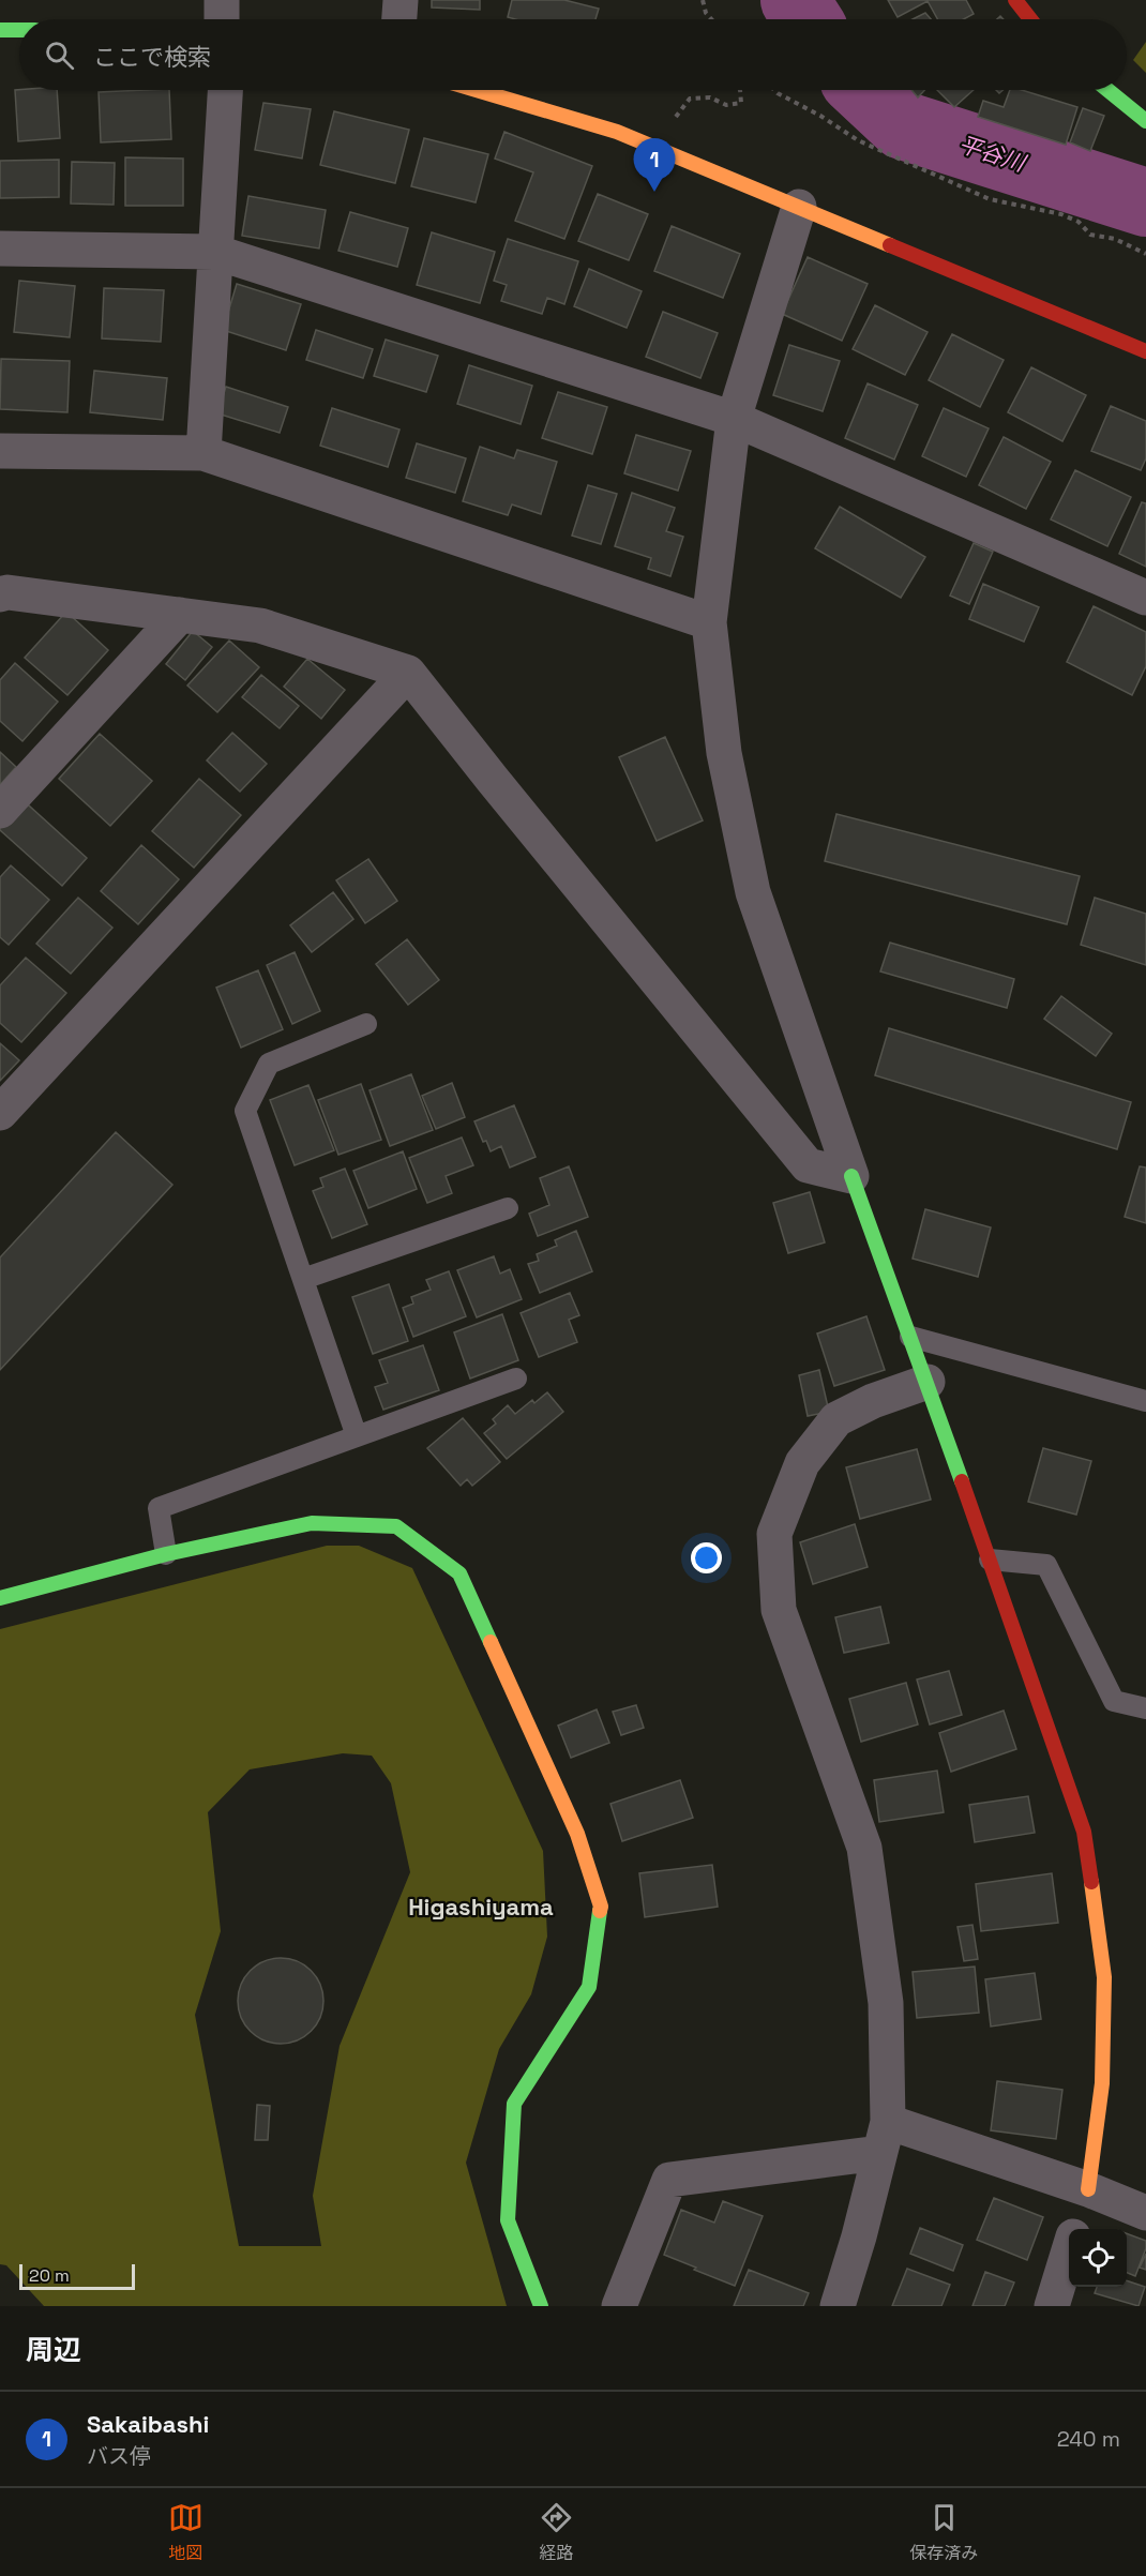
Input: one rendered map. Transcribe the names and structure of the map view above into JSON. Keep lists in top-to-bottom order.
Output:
{
  "districts": ["Higashiyama"],
  "water": ["平谷川"],
  "scale_bar": "20 m",
  "page": {
    "search": "ここで検索",
    "pins": "1",
    "scale": "20 m",
    "heading": "周辺",
    "list": [
      {
        "mark": "1",
        "name": "Sakaibashi",
        "note": "バス停",
        "value": "240 m"
      }
    ],
    "nav": ["地図", "経路", "保存済み"]
  }
}
